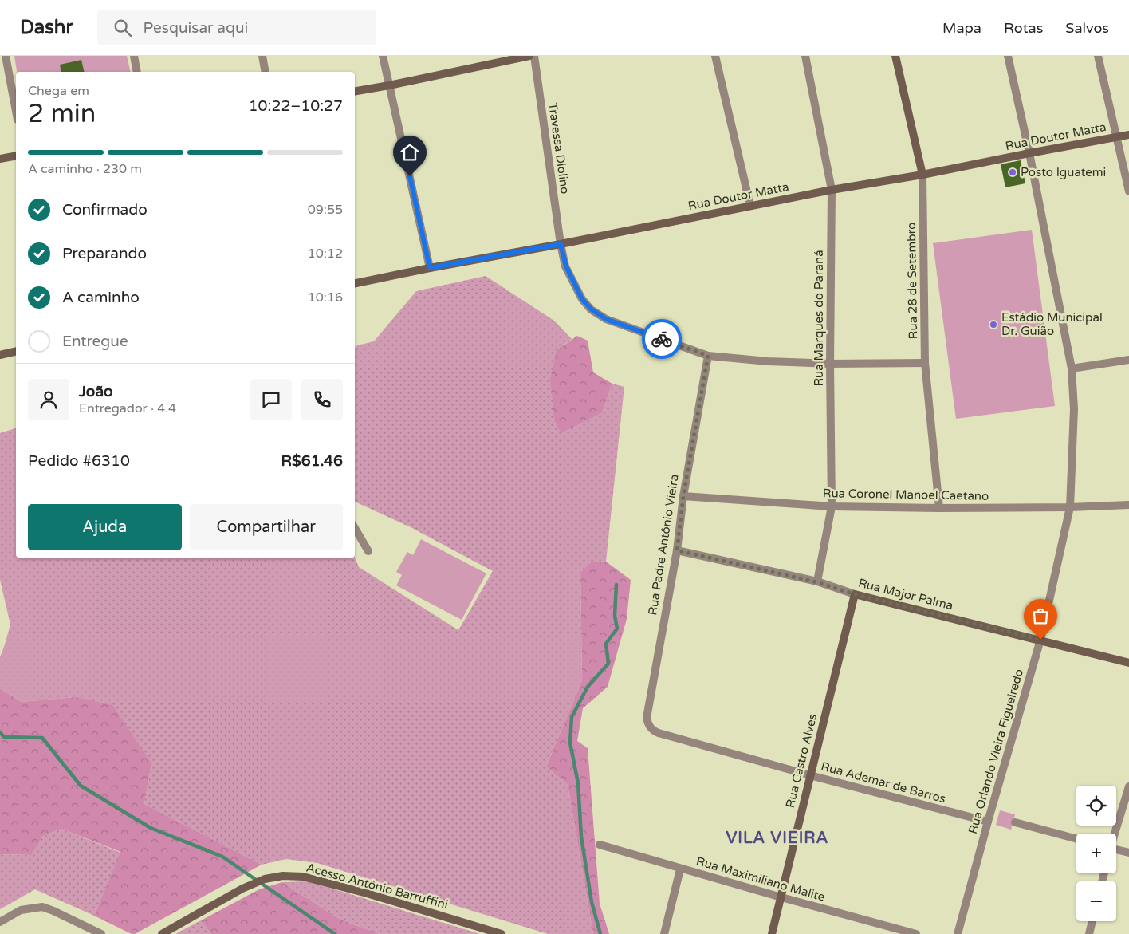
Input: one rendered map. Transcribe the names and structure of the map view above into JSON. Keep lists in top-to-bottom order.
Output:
{
  "streets": {
    "street": [
      "Rua Doutor Matta",
      "Travessa Diolino",
      "Rua 28 de Setembro",
      "Rua Marques do Paraná",
      "Rua Coronel Manoel Caetano",
      "Rua Padre Antônio Vieira",
      "Rua Major Palma",
      "Rua Orlando Vieira Figueiredo",
      "Rua Castro Alves",
      "Rua Ademar de Barros",
      "Rua Maximiliano Malite",
      "Acesso Antônio Barruffini"
    ]
  },
  "crossings": [
    ["Rua Doutor Matta", "Travessa Diolino"],
    ["Rua Doutor Matta", "Rua 28 de Setembro"],
    ["Rua Doutor Matta", "Rua Marques do Paraná"],
    ["Rua Doutor Matta", "Rua Orlando Vieira Figueiredo"],
    ["Travessa Diolino", "Rua 28 de Setembro"],
    ["Travessa Diolino", "Rua Marques do Paraná"],
    ["Travessa Diolino", "Rua Padre Antônio Vieira"],
    ["Rua 28 de Setembro", "Rua Coronel Manoel Caetano"],
    ["Rua Marques do Paraná", "Rua Coronel Manoel Caetano"],
    ["Rua Marques do Paraná", "Rua Major Palma"],
    ["Rua Coronel Manoel Caetano", "Rua Padre Antônio Vieira"],
    ["Rua Coronel Manoel Caetano", "Rua Orlando Vieira Figueiredo"],
    ["Rua Padre Antônio Vieira", "Rua Major Palma"],
    ["Rua Padre Antônio Vieira", "Rua Ademar de Barros"],
    ["Rua Major Palma", "Rua Orlando Vieira Figueiredo"],
    ["Rua Major Palma", "Rua Castro Alves"],
    ["Rua Orlando Vieira Figueiredo", "Rua Ademar de Barros"],
    ["Rua Castro Alves", "Rua Ademar de Barros"],
    ["Rua Castro Alves", "Rua Maximiliano Malite"]
  ],
  "districts": ["VILA VIEIRA"],
  "places": ["Posto Iguatemi", "Estádio Municipal Dr. Guião"],
  "page": {
    "header": "Dashr",
    "search": "Pesquisar aqui",
    "nav": ["Mapa", "Rotas", "Salvos"],
    "heading": ["2 min", "Chega em", "10:22–10:27"],
    "panel": [
      "João",
      "Entregador · 4.4",
      "Pedido #6310",
      "R$61.46"
    ],
    "bar": "A caminho · 230 m",
    "list": [
      ["Confirmado", "09:55"],
      ["Preparando", "10:12"],
      ["A caminho", "10:16"],
      "Entregue"
    ],
    "buttons": ["Ajuda", "Compartilhar"],
    "map_buttons": ["+", "−"]
  }
}
